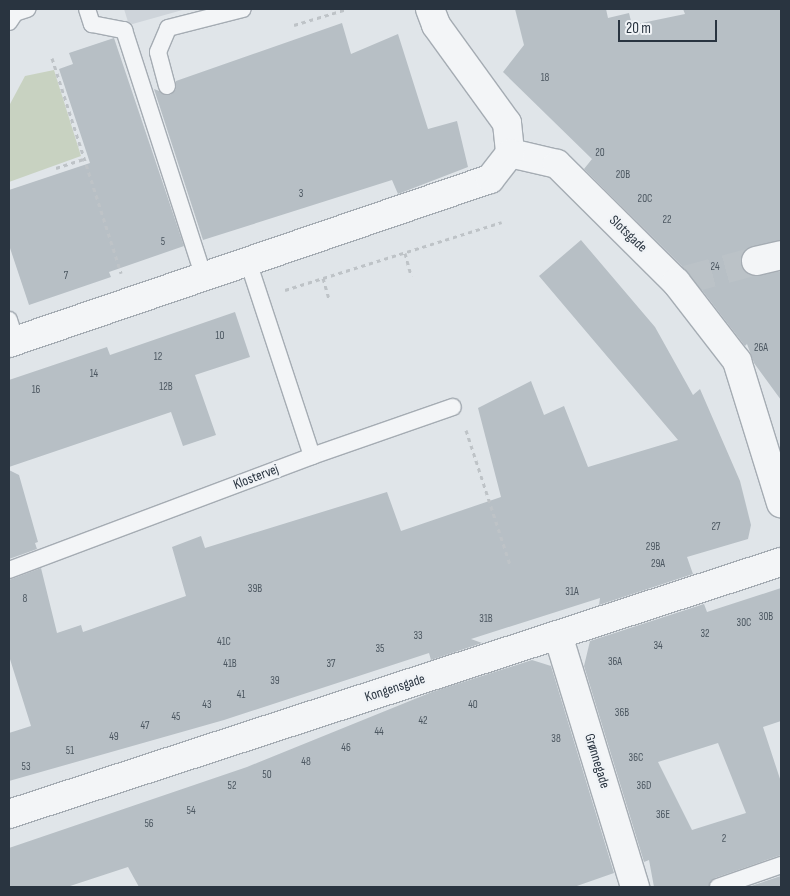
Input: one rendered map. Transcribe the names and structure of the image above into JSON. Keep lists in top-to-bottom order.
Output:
{
  "streets": {
    "street": ["Slotsgade", "Kongensgade", "Grønnegade"],
    "lane": ["Klostervej"]
  },
  "crossings": [
    ["Kongensgade", "Grønnegade"]
  ],
  "house_numbers": [
    "18",
    "20",
    "20B",
    "3",
    "20C",
    "22",
    "5",
    "24",
    "7",
    "10",
    "26A",
    "12",
    "14",
    "12B",
    "16",
    "27",
    "29B",
    "29A",
    "39B",
    "31A",
    "8",
    "30B",
    "31B",
    "30C",
    "32",
    "33",
    "41C",
    "34",
    "35",
    "36A",
    "41B",
    "37",
    "39",
    "41",
    "43",
    "40",
    "36B",
    "45",
    "42",
    "47",
    "44",
    "49",
    "38",
    "46",
    "51",
    "36C",
    "48",
    "53",
    "50",
    "52",
    "36D",
    "54",
    "36E",
    "56",
    "2"
  ],
  "scale_bar": "20 m"
}
